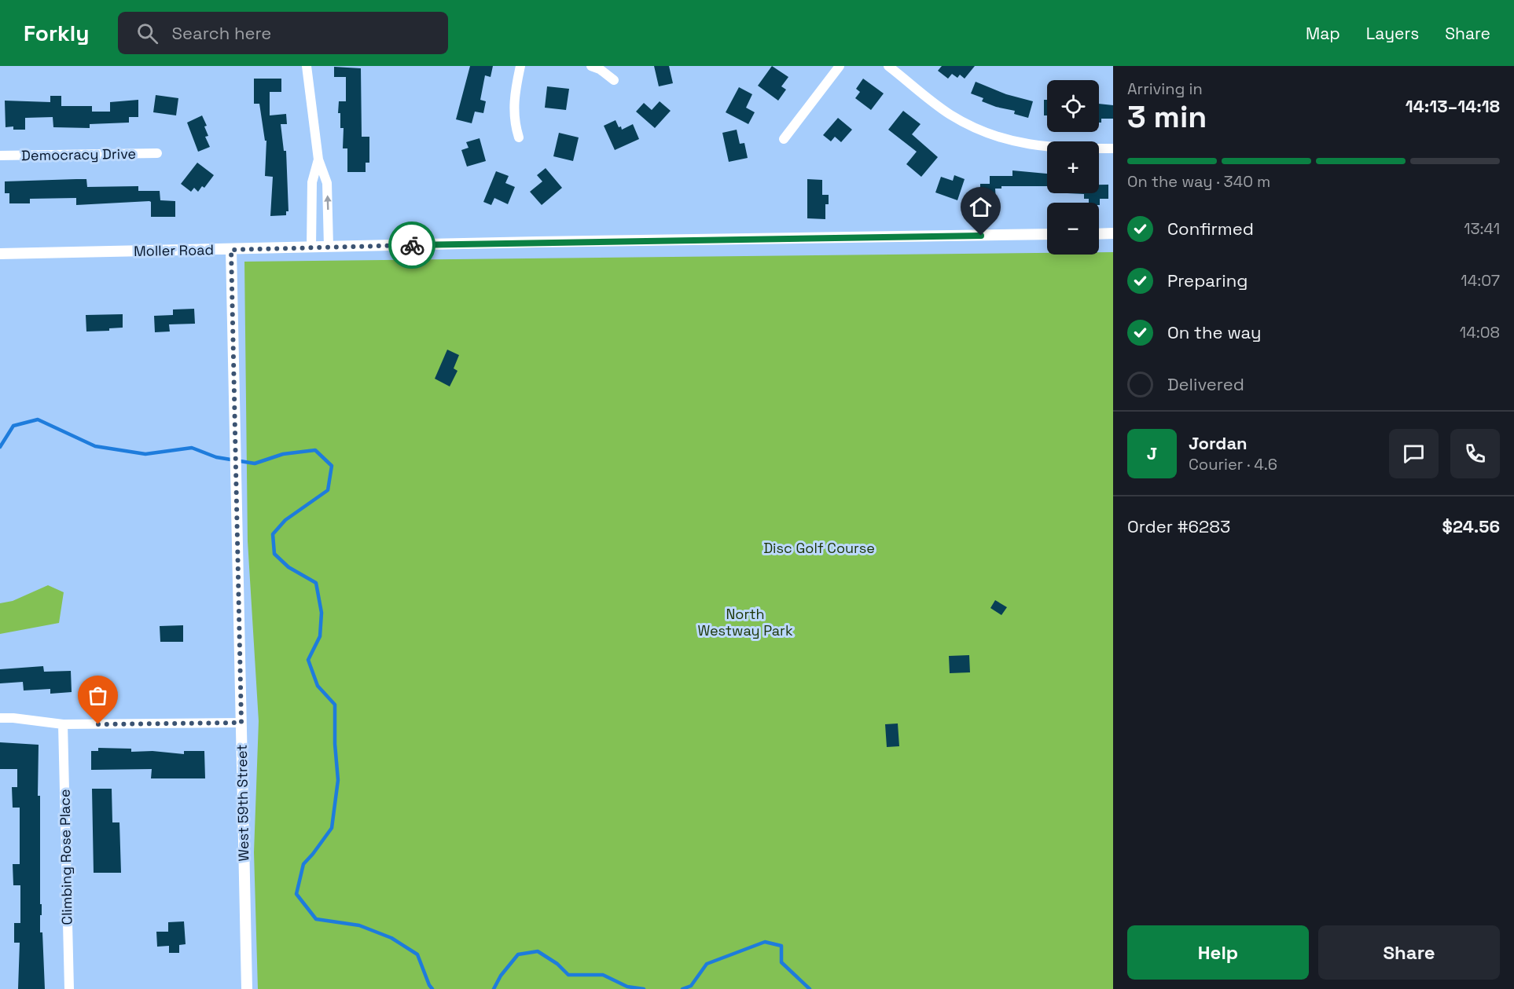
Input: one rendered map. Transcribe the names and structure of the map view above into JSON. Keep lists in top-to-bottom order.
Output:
{
  "streets": {
    "street": [
      "Democracy Drive",
      "Moller Road",
      "West 59th Street",
      "Climbing Rose Place"
    ]
  },
  "crossings": [
    ["Moller Road", "West 59th Street"]
  ],
  "parks": ["Disc Golf Course", "North Westway Park"],
  "page": {
    "header": "Forkly",
    "search": "Search here",
    "nav": ["Map", "Layers", "Share"],
    "heading": ["3 min", "Arriving in", "14:13–14:18"],
    "panel": [
      "Jordan",
      "Courier · 4.6",
      "Order #6283",
      "$24.56"
    ],
    "map_buttons": ["+", "−"],
    "bar": "On the way · 340 m",
    "list": [
      ["Confirmed", "13:41"],
      ["Preparing", "14:07"],
      ["On the way", "14:08"],
      "Delivered"
    ],
    "round": "J",
    "buttons": ["Help", "Share"]
  }
}
